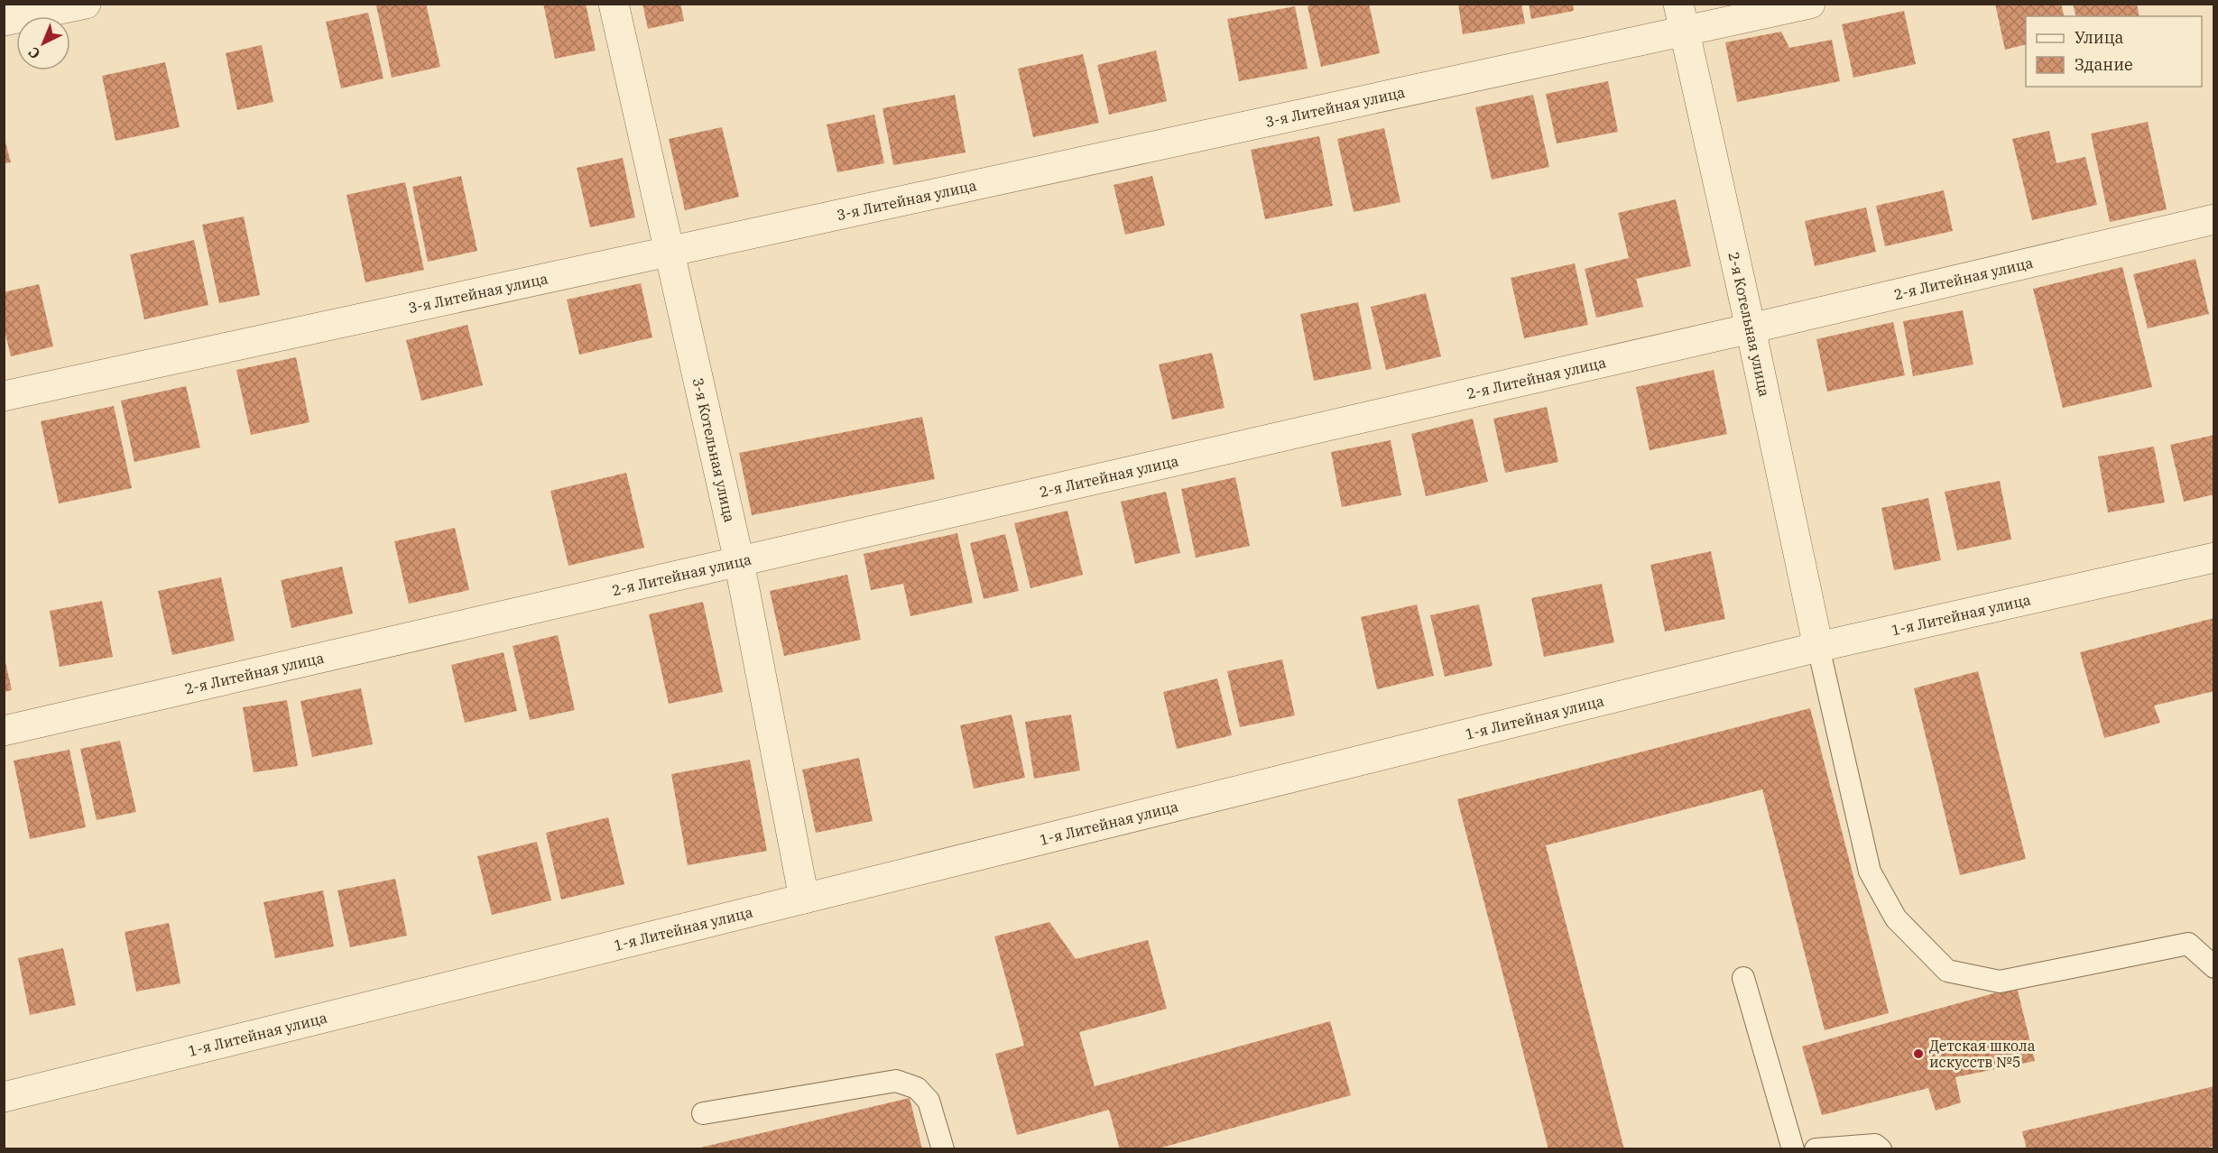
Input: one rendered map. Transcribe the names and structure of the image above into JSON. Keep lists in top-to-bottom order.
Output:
{
  "streets": {
    "street": [
      "3-я Литейная улица",
      "2-я Литейная улица",
      "2-я Котельная улица",
      "3-я Котельная улица",
      "1-я Литейная улица"
    ]
  },
  "crossings": [
    ["3-я Литейная улица", "2-я Котельная улица"],
    ["3-я Литейная улица", "3-я Котельная улица"],
    ["2-я Литейная улица", "2-я Котельная улица"],
    ["2-я Литейная улица", "3-я Котельная улица"],
    ["2-я Котельная улица", "1-я Литейная улица"],
    ["3-я Котельная улица", "1-я Литейная улица"]
  ],
  "places": ["Детская школа искусств №5"],
  "legend": ["Улица", "Здание"],
  "north": "bottom left"
}
